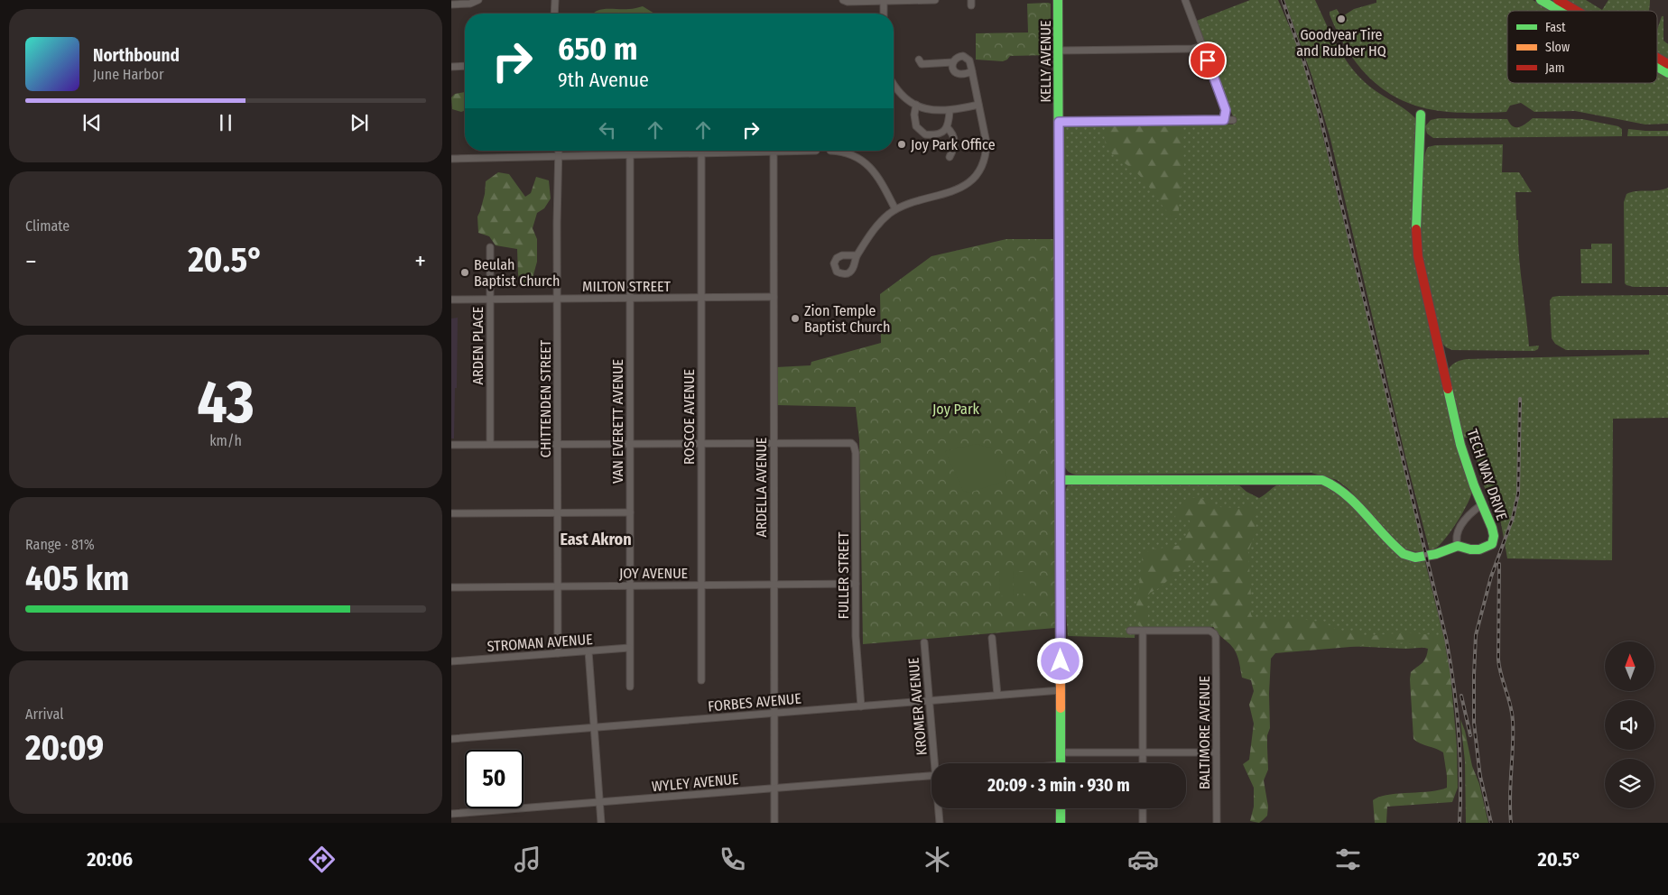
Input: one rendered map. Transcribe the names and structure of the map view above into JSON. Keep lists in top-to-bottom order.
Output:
{
  "streets": {
    "main road": ["KELLY AVENUE", "TECH WAY DRIVE"],
    "street": [
      "MILTON STREET",
      "ARDEN PLACE",
      "CHITTENDEN STREET",
      "ROSCOE AVENUE",
      "VAN EVERETT AVENUE",
      "ARDELLA AVENUE",
      "JOY AVENUE",
      "FULLER STREET",
      "STROMAN AVENUE",
      "FORBES AVENUE",
      "KROMER AVENUE",
      "BALTIMORE AVENUE",
      "WYLEY AVENUE"
    ]
  },
  "crossings": [
    ["KELLY AVENUE", "TECH WAY DRIVE"],
    ["KELLY AVENUE", "FORBES AVENUE"],
    ["MILTON STREET", "ARDEN PLACE"],
    ["MILTON STREET", "CHITTENDEN STREET"],
    ["MILTON STREET", "ROSCOE AVENUE"],
    ["MILTON STREET", "VAN EVERETT AVENUE"],
    ["MILTON STREET", "ARDELLA AVENUE"],
    ["CHITTENDEN STREET", "JOY AVENUE"],
    ["CHITTENDEN STREET", "STROMAN AVENUE"],
    ["ROSCOE AVENUE", "JOY AVENUE"],
    ["VAN EVERETT AVENUE", "JOY AVENUE"],
    ["VAN EVERETT AVENUE", "STROMAN AVENUE"],
    ["ARDELLA AVENUE", "JOY AVENUE"],
    ["ARDELLA AVENUE", "FULLER STREET"],
    ["ARDELLA AVENUE", "FORBES AVENUE"],
    ["ARDELLA AVENUE", "WYLEY AVENUE"],
    ["JOY AVENUE", "FULLER STREET"],
    ["FULLER STREET", "FORBES AVENUE"],
    ["FORBES AVENUE", "KROMER AVENUE"]
  ],
  "districts": ["East Akron"],
  "parks": ["Joy Park"],
  "places": [
    "Goodyear Tire and Rubber HQ",
    "Joy Park Office",
    "Beulah Baptist Church",
    "Zion Temple Baptist Church"
  ],
  "legend": ["Fast", "Slow", "Jam"],
  "north": "top",
  "page": {
    "turn": ["650 m", "9th Avenue"],
    "song": ["Northbound", "June Harbor"],
    "tile": [
      "Climate",
      ["43", "km/h"],
      ["Range · 81%", "405 km"],
      ["Arrival", "20:09"]
    ],
    "heat": ["−", "20.5°", "+"],
    "limit": "50",
    "trip": "20:09 · 3 min · 930 m",
    "tabs": ["20:06", "20.5°"]
  }
}
